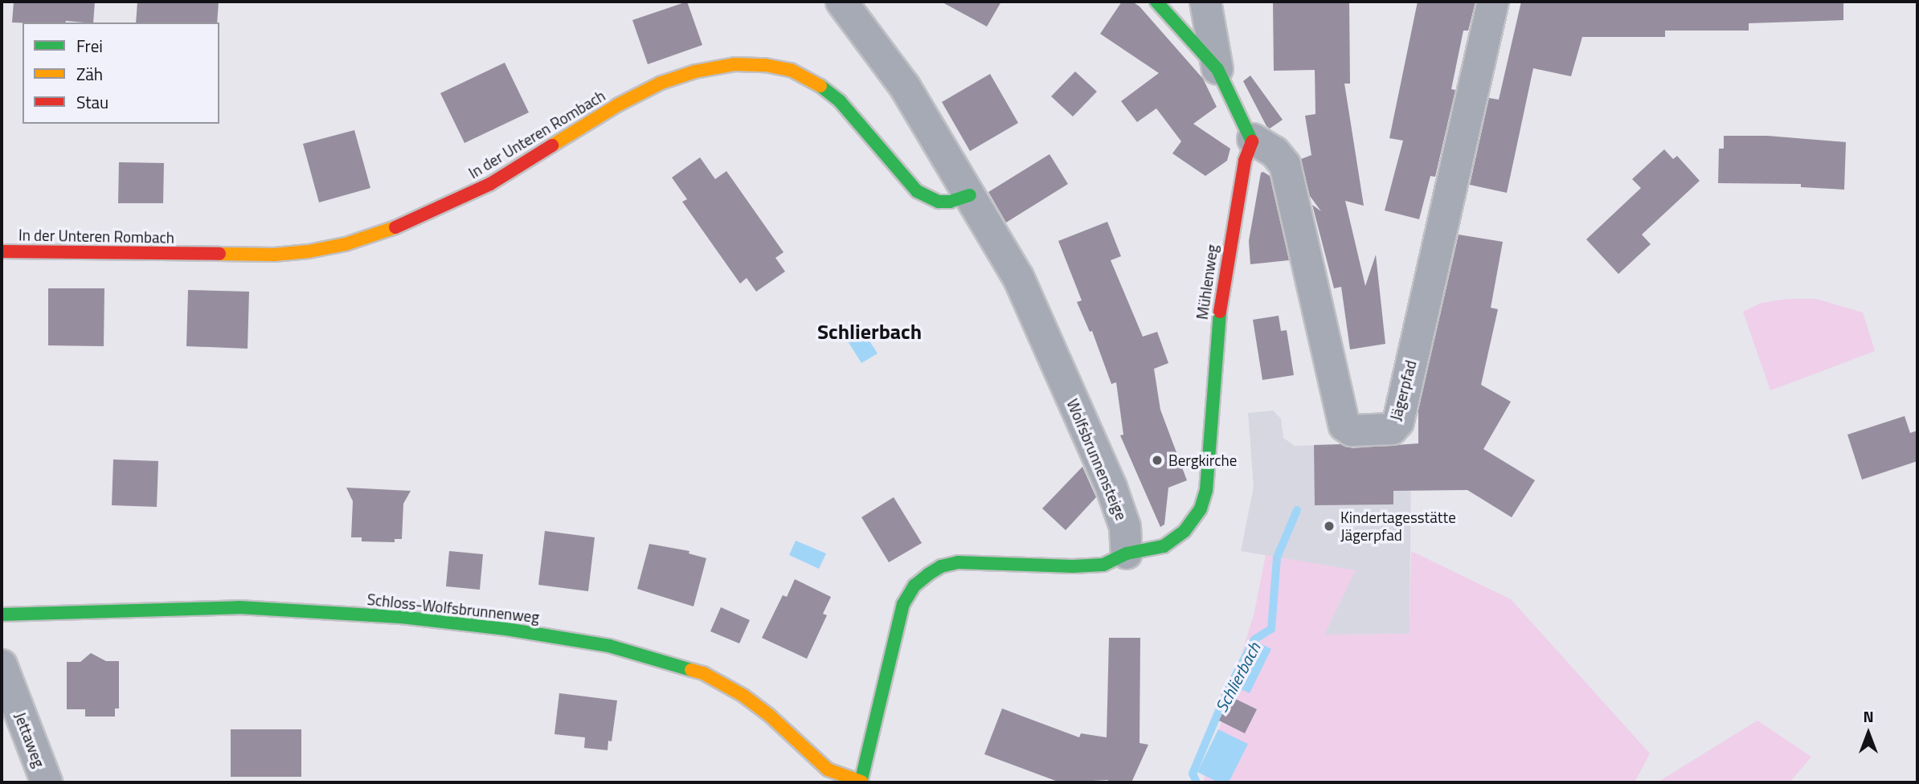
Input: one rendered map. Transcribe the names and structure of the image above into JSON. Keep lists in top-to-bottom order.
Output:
{
  "streets": {
    "street": [
      "In der Unteren Rombach",
      "Mühlenweg",
      "Jägerpfad",
      "Wolfsbrunnensteige",
      "Schloss-Wolfsbrunnenweg",
      "Jettaweg"
    ]
  },
  "crossings": [
    ["In der Unteren Rombach", "Wolfsbrunnensteige"],
    ["Mühlenweg", "Jägerpfad"],
    ["Mühlenweg", "Wolfsbrunnensteige"]
  ],
  "districts": ["Schlierbach"],
  "water": ["Schlierbach"],
  "places": ["Bergkirche", "Kindertagesstätte Jägerpfad"],
  "legend": ["Frei", "Zäh", "Stau"],
  "north": "top"
}
